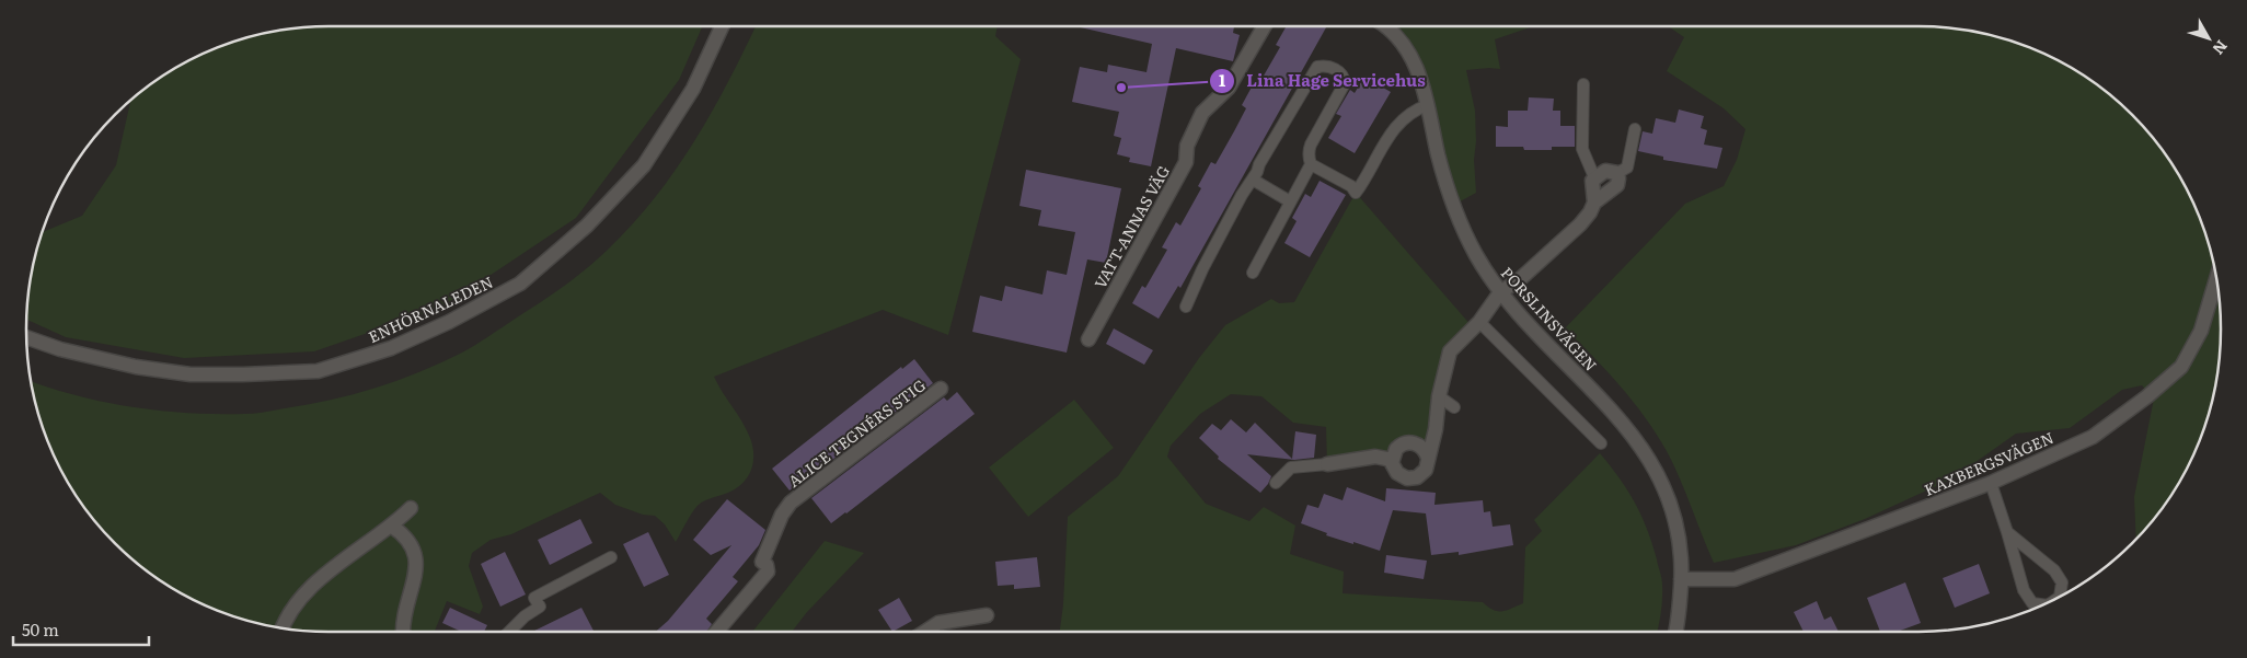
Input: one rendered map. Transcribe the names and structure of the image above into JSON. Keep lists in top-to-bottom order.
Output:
{
  "streets": {
    "street": [
      "VATT-ANNAS VÄG",
      "ENHÖRNALEDEN",
      "PORSLINSVÄGEN",
      "ALICE TEGNÉRS STIG",
      "KAXBERGSVÄGEN"
    ]
  },
  "crossings": [
    ["PORSLINSVÄGEN", "KAXBERGSVÄGEN"]
  ],
  "places": ["Lina Hage Servicehus"],
  "scale_bar": "50 m",
  "north": "bottom right"
}
